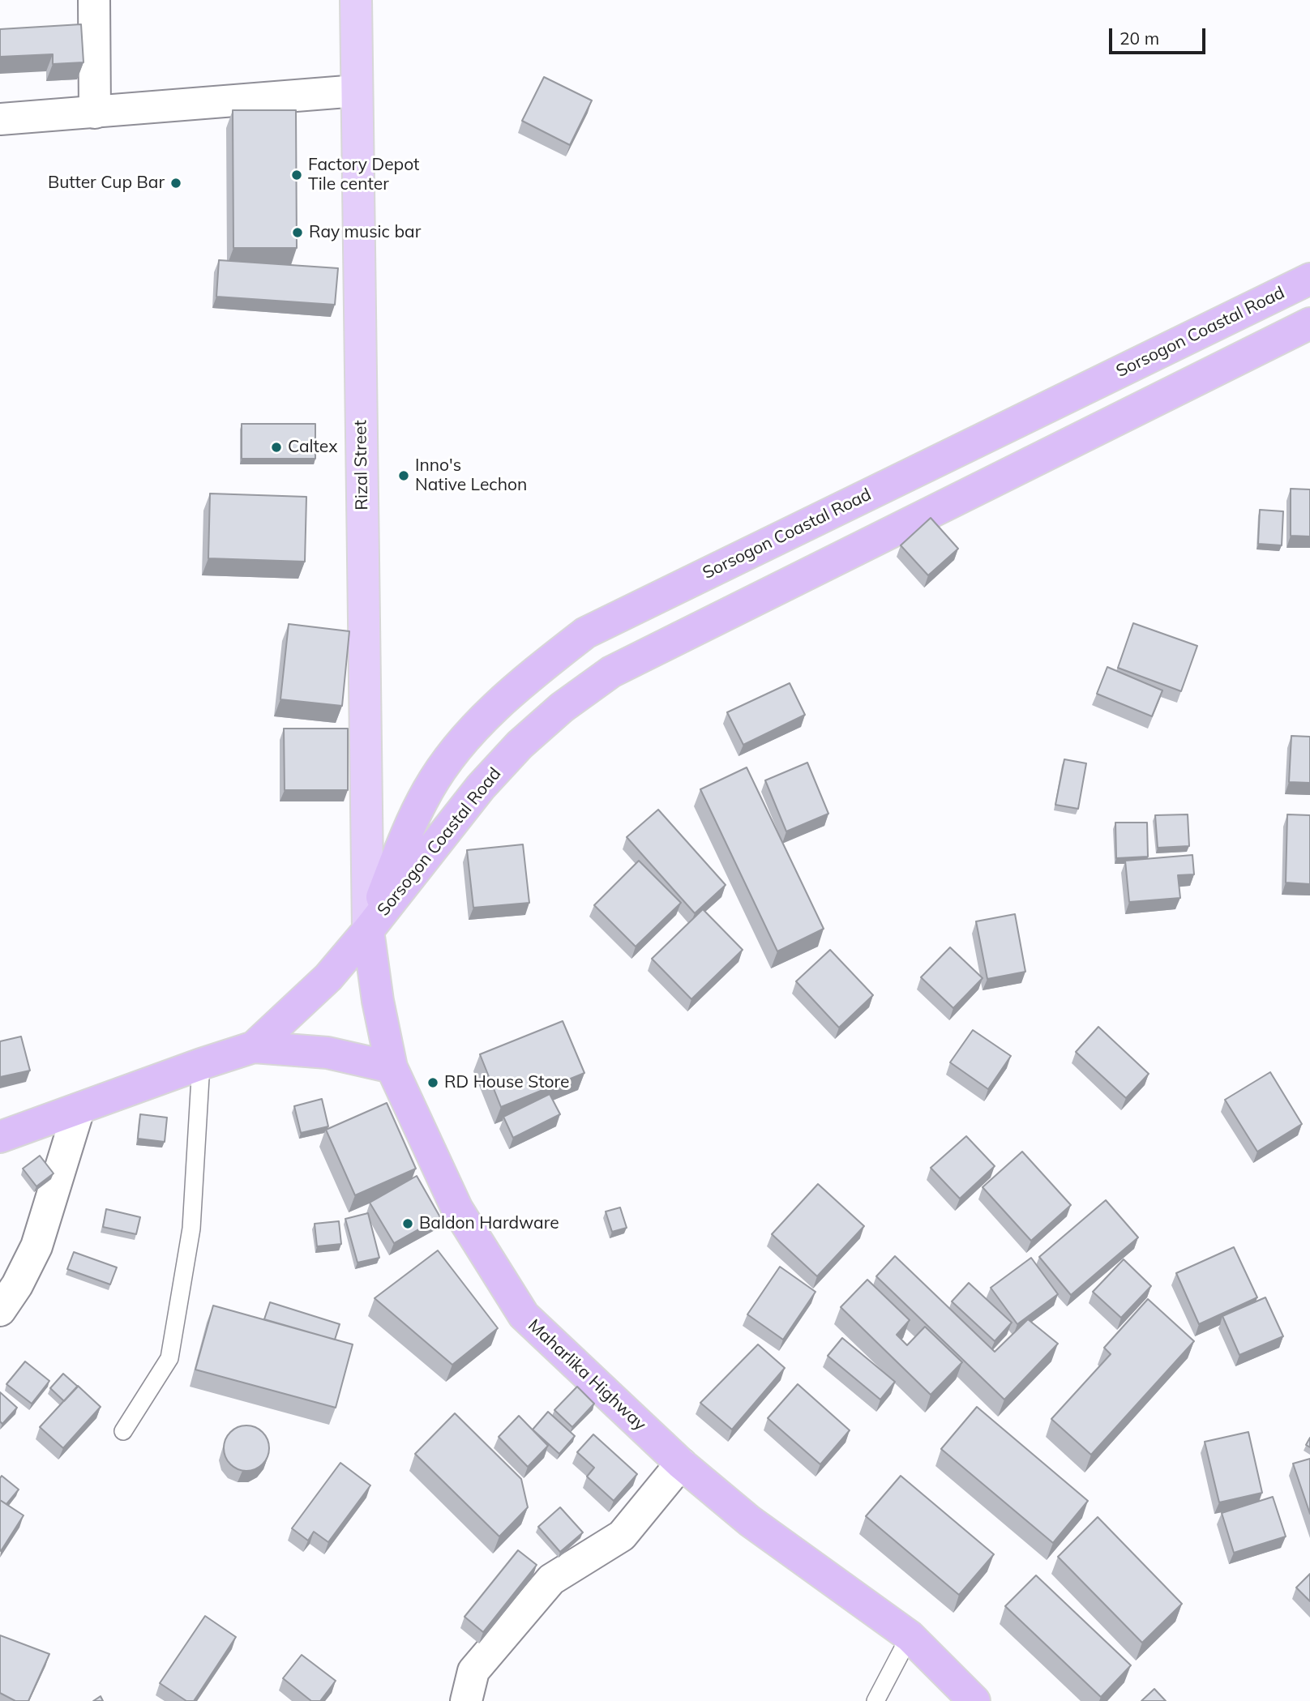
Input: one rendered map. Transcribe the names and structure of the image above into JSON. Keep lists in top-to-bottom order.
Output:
{
  "streets": {
    "highway": ["Sorsogon Coastal Road", "Maharlika Highway"],
    "main road": ["Rizal Street"]
  },
  "crossings": [
    ["Sorsogon Coastal Road", "Rizal Street"],
    ["Sorsogon Coastal Road", "Maharlika Highway"],
    ["Rizal Street", "Maharlika Highway"]
  ],
  "places": [
    "Factory Depot Tile center",
    "Butter Cup Bar",
    "Ray music bar",
    "Caltex",
    "Inno's Native Lechon",
    "RD House Store",
    "Baldon Hardware"
  ],
  "scale_bar": "20 m"
}
